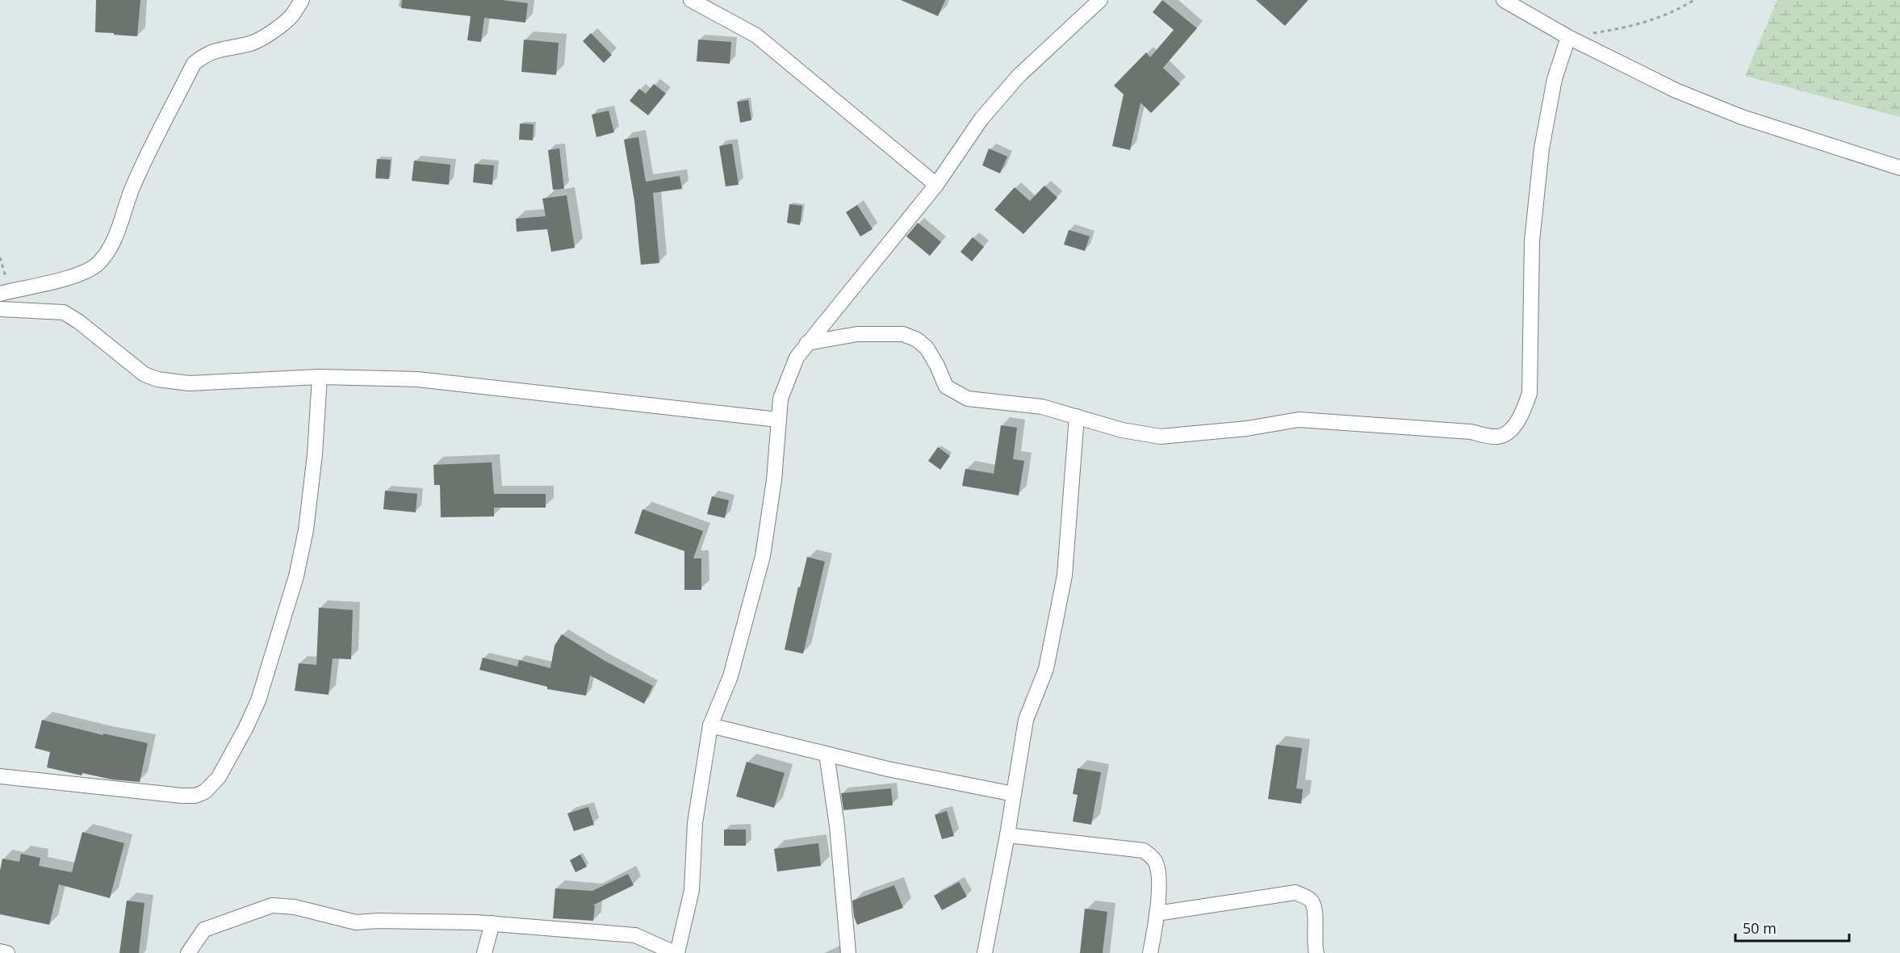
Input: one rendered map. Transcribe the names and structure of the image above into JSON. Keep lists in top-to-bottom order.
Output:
{
  "scale_bar": "50 m"
}
